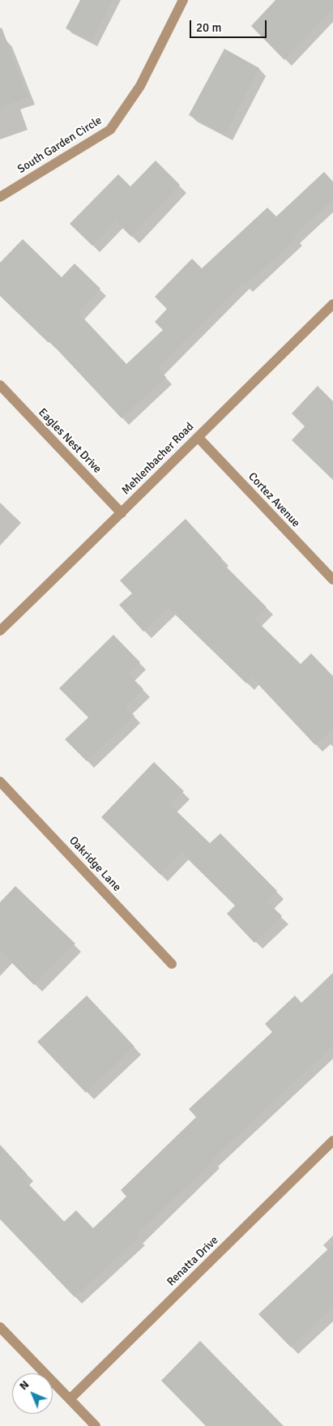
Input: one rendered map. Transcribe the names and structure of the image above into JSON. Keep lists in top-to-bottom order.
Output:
{
  "streets": {
    "street": [
      "South Garden Circle",
      "Eagles Nest Drive",
      "Mehlenbacher Road",
      "Cortez Avenue",
      "Oakridge Lane",
      "Renatta Drive"
    ]
  },
  "crossings": [
    ["Eagles Nest Drive", "Mehlenbacher Road"],
    ["Mehlenbacher Road", "Cortez Avenue"]
  ],
  "scale_bar": "20 m",
  "north": "top left"
}
